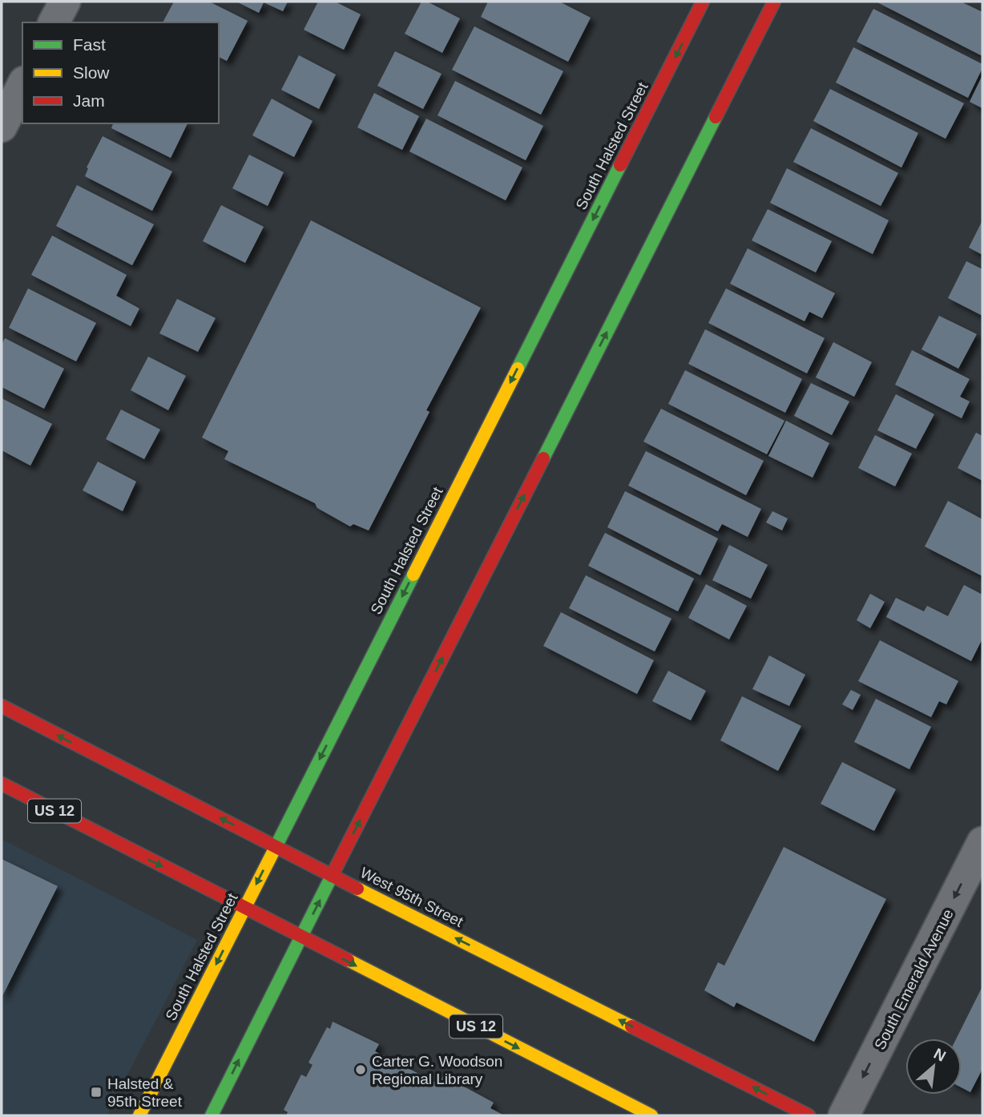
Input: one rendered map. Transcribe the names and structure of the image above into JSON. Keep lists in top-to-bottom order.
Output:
{
  "streets": {
    "main road": ["South Halsted Street", "US 12", "West 95th Street"],
    "street": ["South Emerald Avenue"]
  },
  "crossings": [
    ["South Halsted Street", "US 12"],
    ["South Halsted Street", "West 95th Street"]
  ],
  "one_way": ["South Emerald Avenue"],
  "places": {
    "other": ["Carter G. Woodson Regional Library"],
    "transit": ["Halsted & 95th Street"]
  },
  "legend": ["Fast", "Slow", "Jam"],
  "north": "top right"
}
